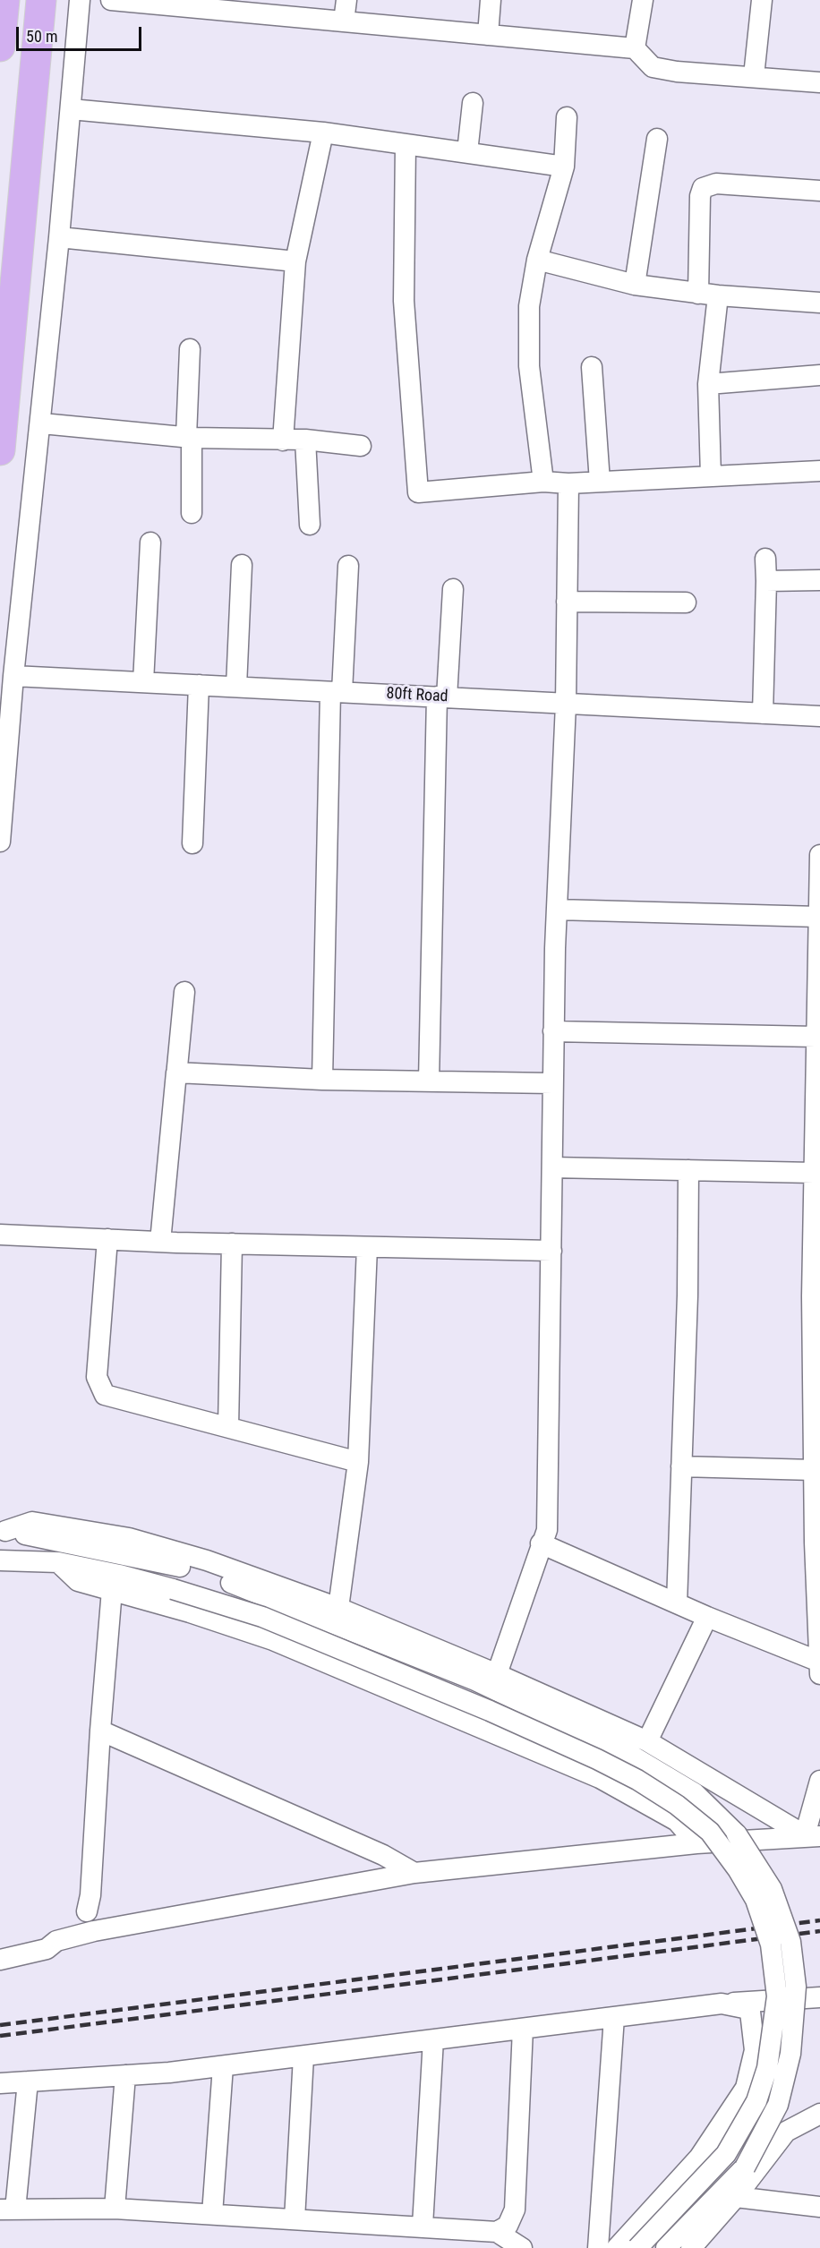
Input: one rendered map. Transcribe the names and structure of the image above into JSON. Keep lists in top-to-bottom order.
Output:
{
  "streets": {
    "street": ["80ft Road"]
  },
  "scale_bar": "50 m"
}
